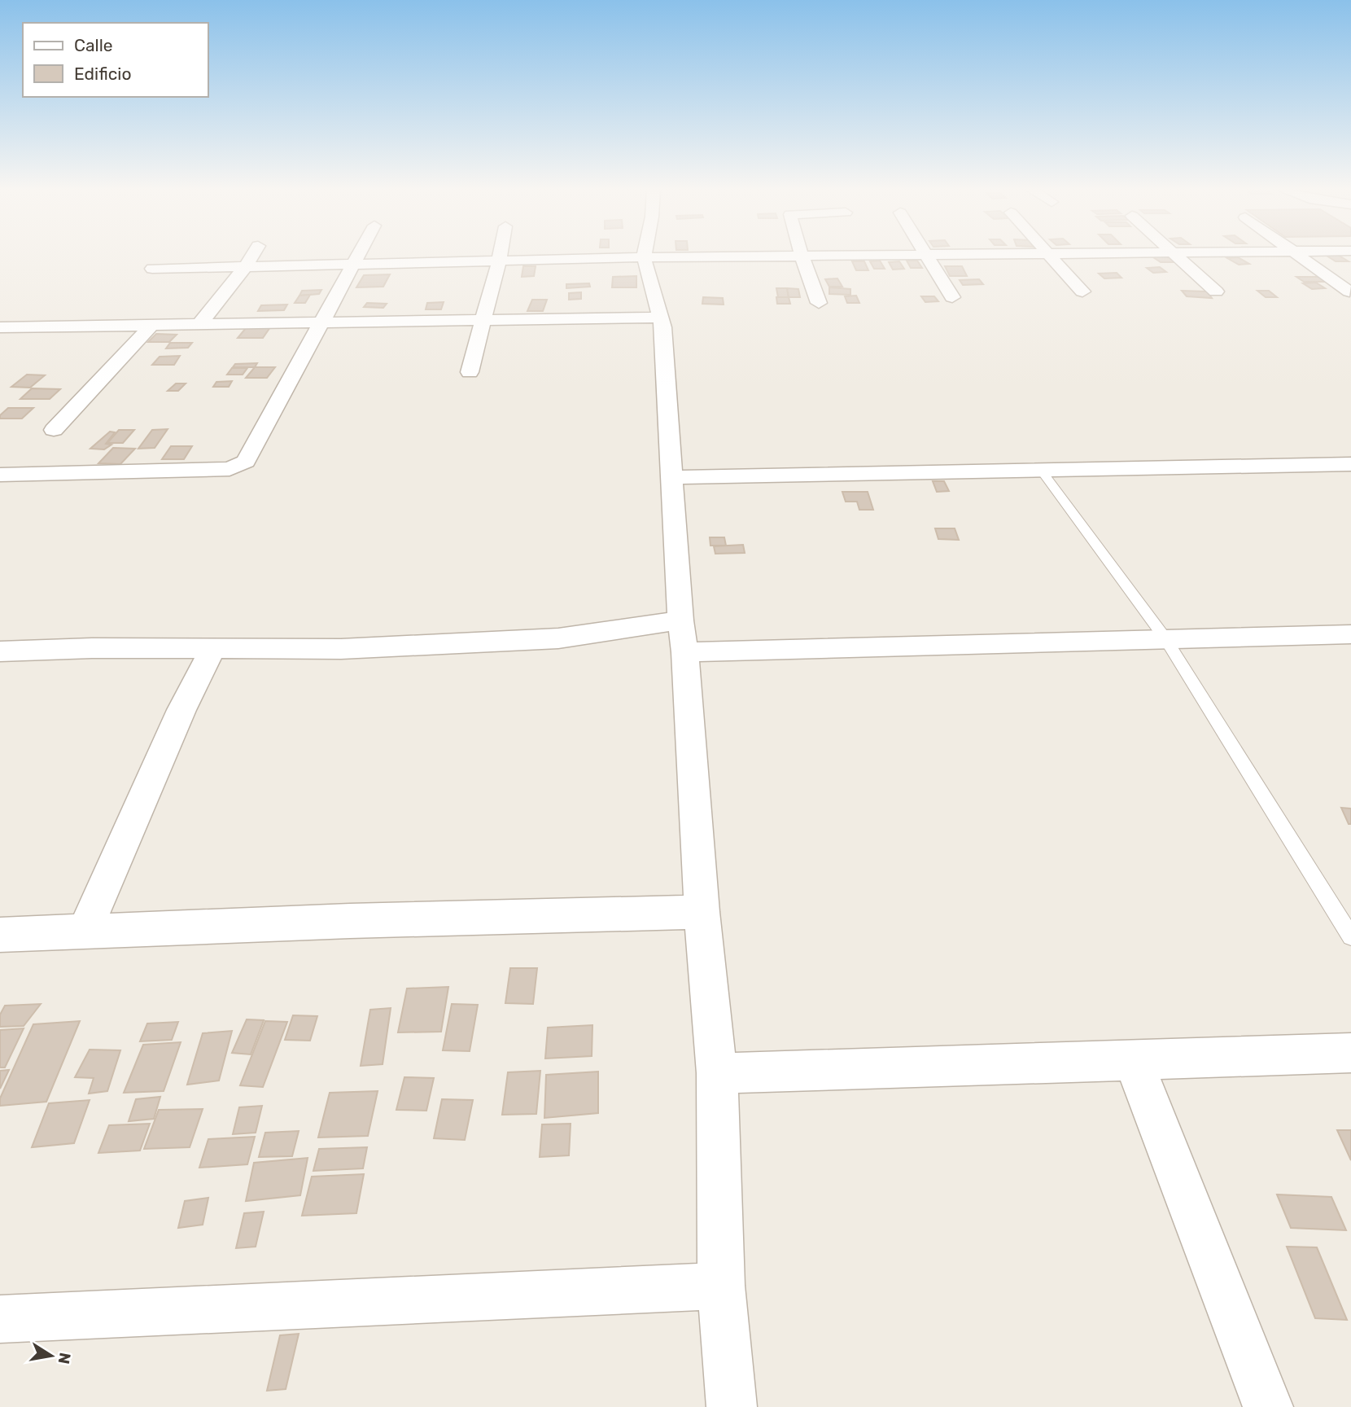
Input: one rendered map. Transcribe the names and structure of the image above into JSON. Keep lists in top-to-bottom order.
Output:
{
  "legend": ["Calle", "Edificio"],
  "north": "right"
}
